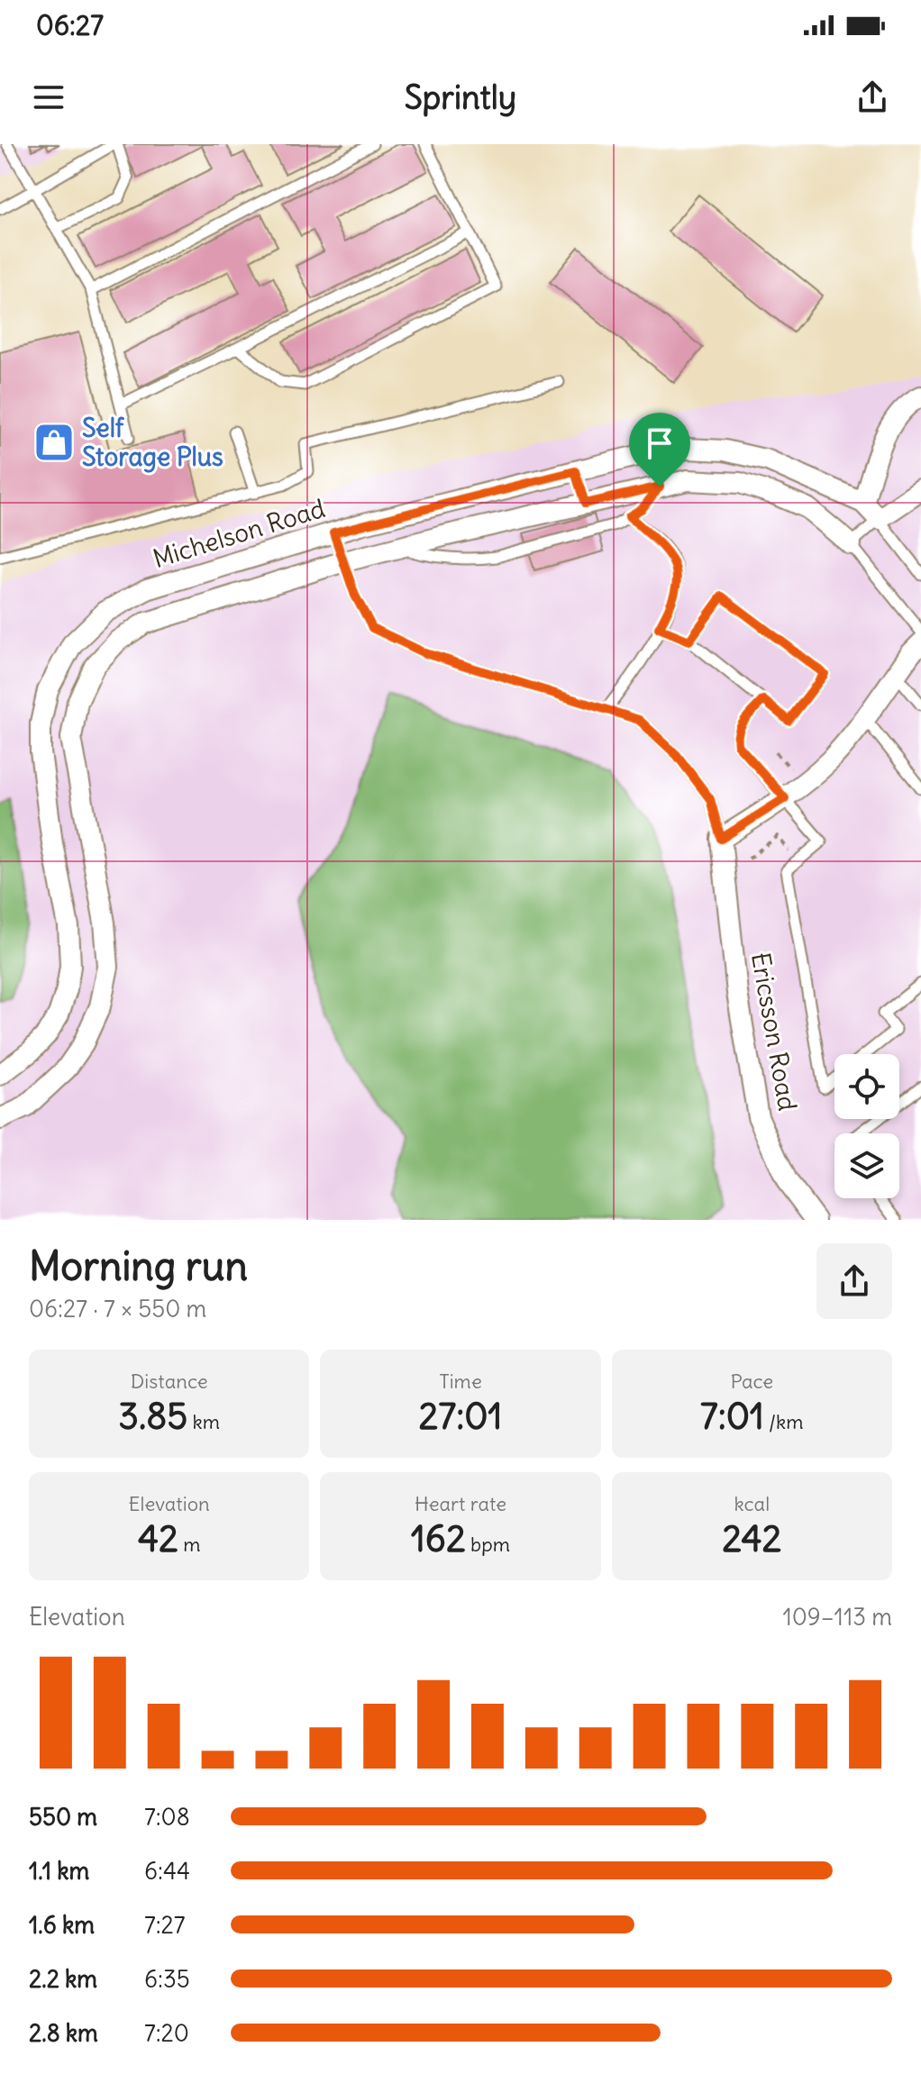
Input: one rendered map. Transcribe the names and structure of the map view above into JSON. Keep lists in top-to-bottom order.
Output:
{
  "streets": {
    "street": ["Michelson Road", "Ericsson Road"]
  },
  "places": {
    "shop": ["Self Storage Plus"]
  },
  "page": {
    "status": "06:27",
    "header": "Sprintly",
    "heading": ["Morning run", "06:27 · 7 × 550 m"],
    "stats": [
      ["Distance", "3.85 km"],
      ["Time", "27:01"],
      ["Pace", "7:01 /km"],
      ["Elevation", "42 m"],
      ["Heart rate", "162 bpm"],
      ["kcal", "242"]
    ],
    "chart": ["Elevation", "109–113 m"],
    "list": [
      {
        "name": "550 m",
        "note": "7:08"
      },
      {
        "name": "1.1 km",
        "note": "6:44"
      },
      {
        "name": "1.6 km",
        "note": "7:27"
      },
      {
        "name": "2.2 km",
        "note": "6:35"
      },
      {
        "name": "2.8 km",
        "note": "7:20"
      }
    ]
  }
}
